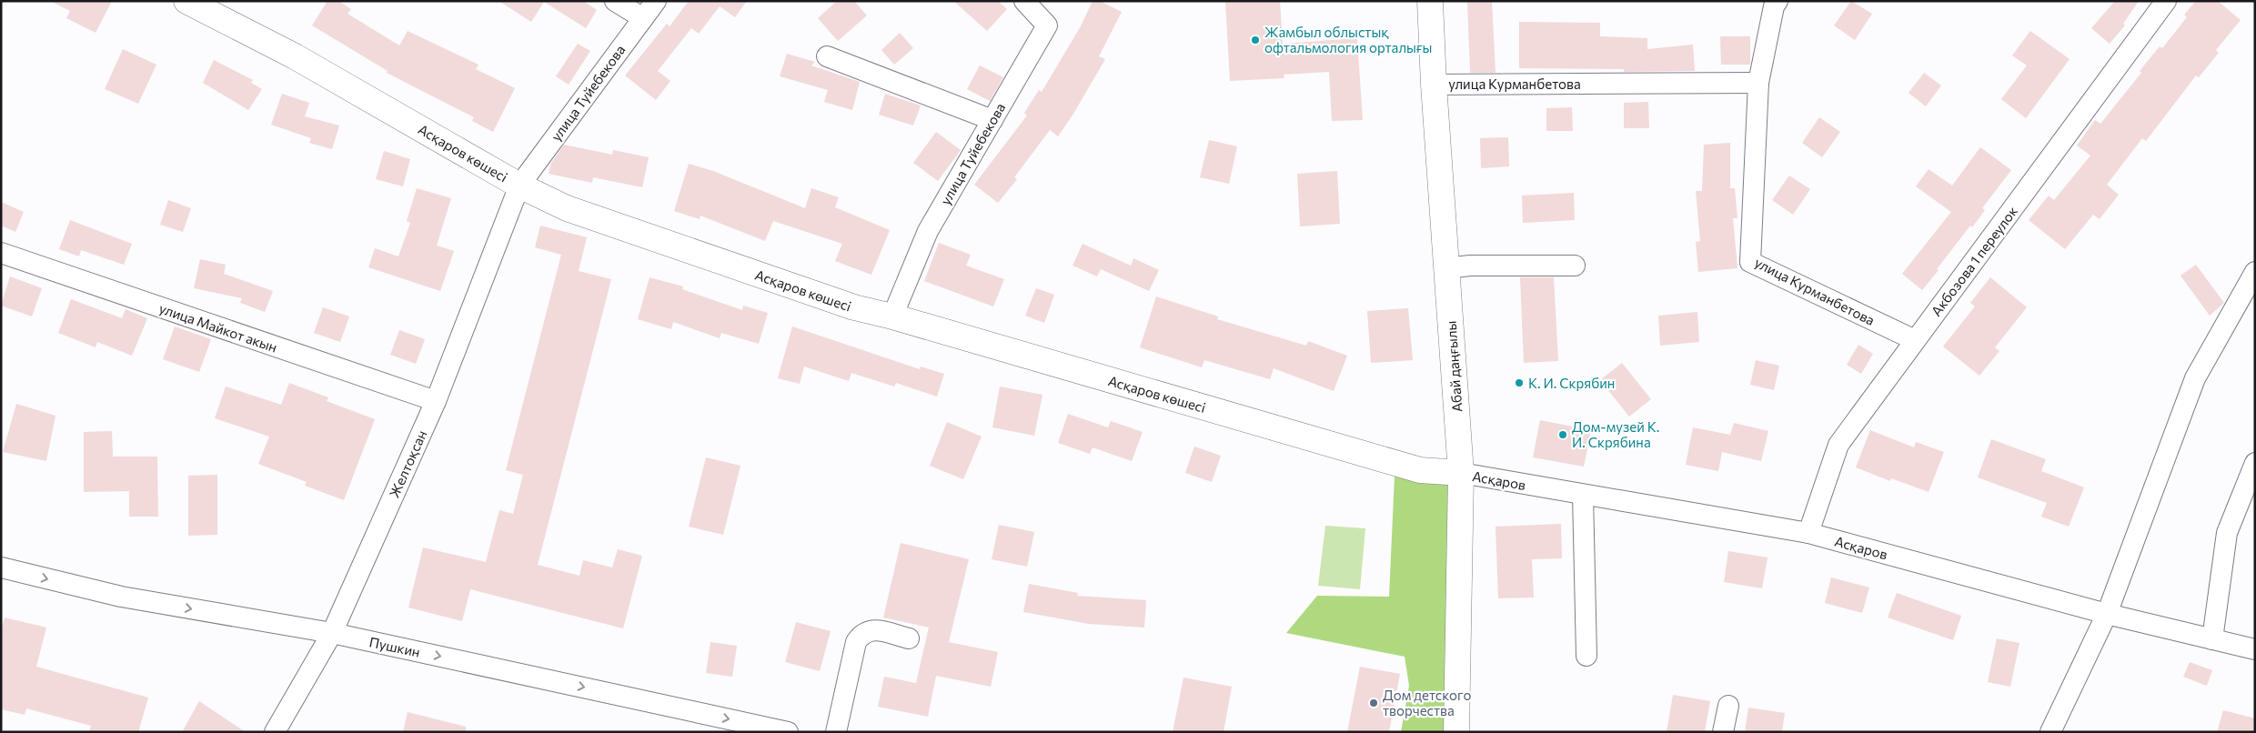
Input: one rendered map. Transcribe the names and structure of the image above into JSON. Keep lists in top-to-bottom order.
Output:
{
  "streets": {
    "main road": ["Асқаров көшесі", "Абай даңғылы"],
    "street": [
      "улица Курманбетова",
      "улица Туйебекова",
      "Акбозова 1 переулок",
      "улица Майкот акын",
      "Желтоқсан",
      "Асқаров",
      "Пушкин"
    ]
  },
  "crossings": [
    ["улица Курманбетова", "Акбозова 1 переулок"],
    ["улица Курманбетова", "Абай даңғылы"],
    ["улица Туйебекова", "Асқаров көшесі"],
    ["улица Туйебекова", "Желтоқсан"],
    ["Асқаров көшесі", "Абай даңғылы"],
    ["Асқаров көшесі", "Желтоқсан"],
    ["Асқаров көшесі", "Асқаров"],
    ["Акбозова 1 переулок", "Асқаров"],
    ["улица Майкот акын", "Желтоқсан"],
    ["Абай даңғылы", "Асқаров"],
    ["Желтоқсан", "Пушкин"]
  ],
  "one_way": ["Пушкин"],
  "places": [
    "Жамбыл облыстық офтальмология орталығы",
    "К. И. Скрябин",
    "Дом-музей К. И. Скрябина",
    "Дом детского творчества"
  ]
}
